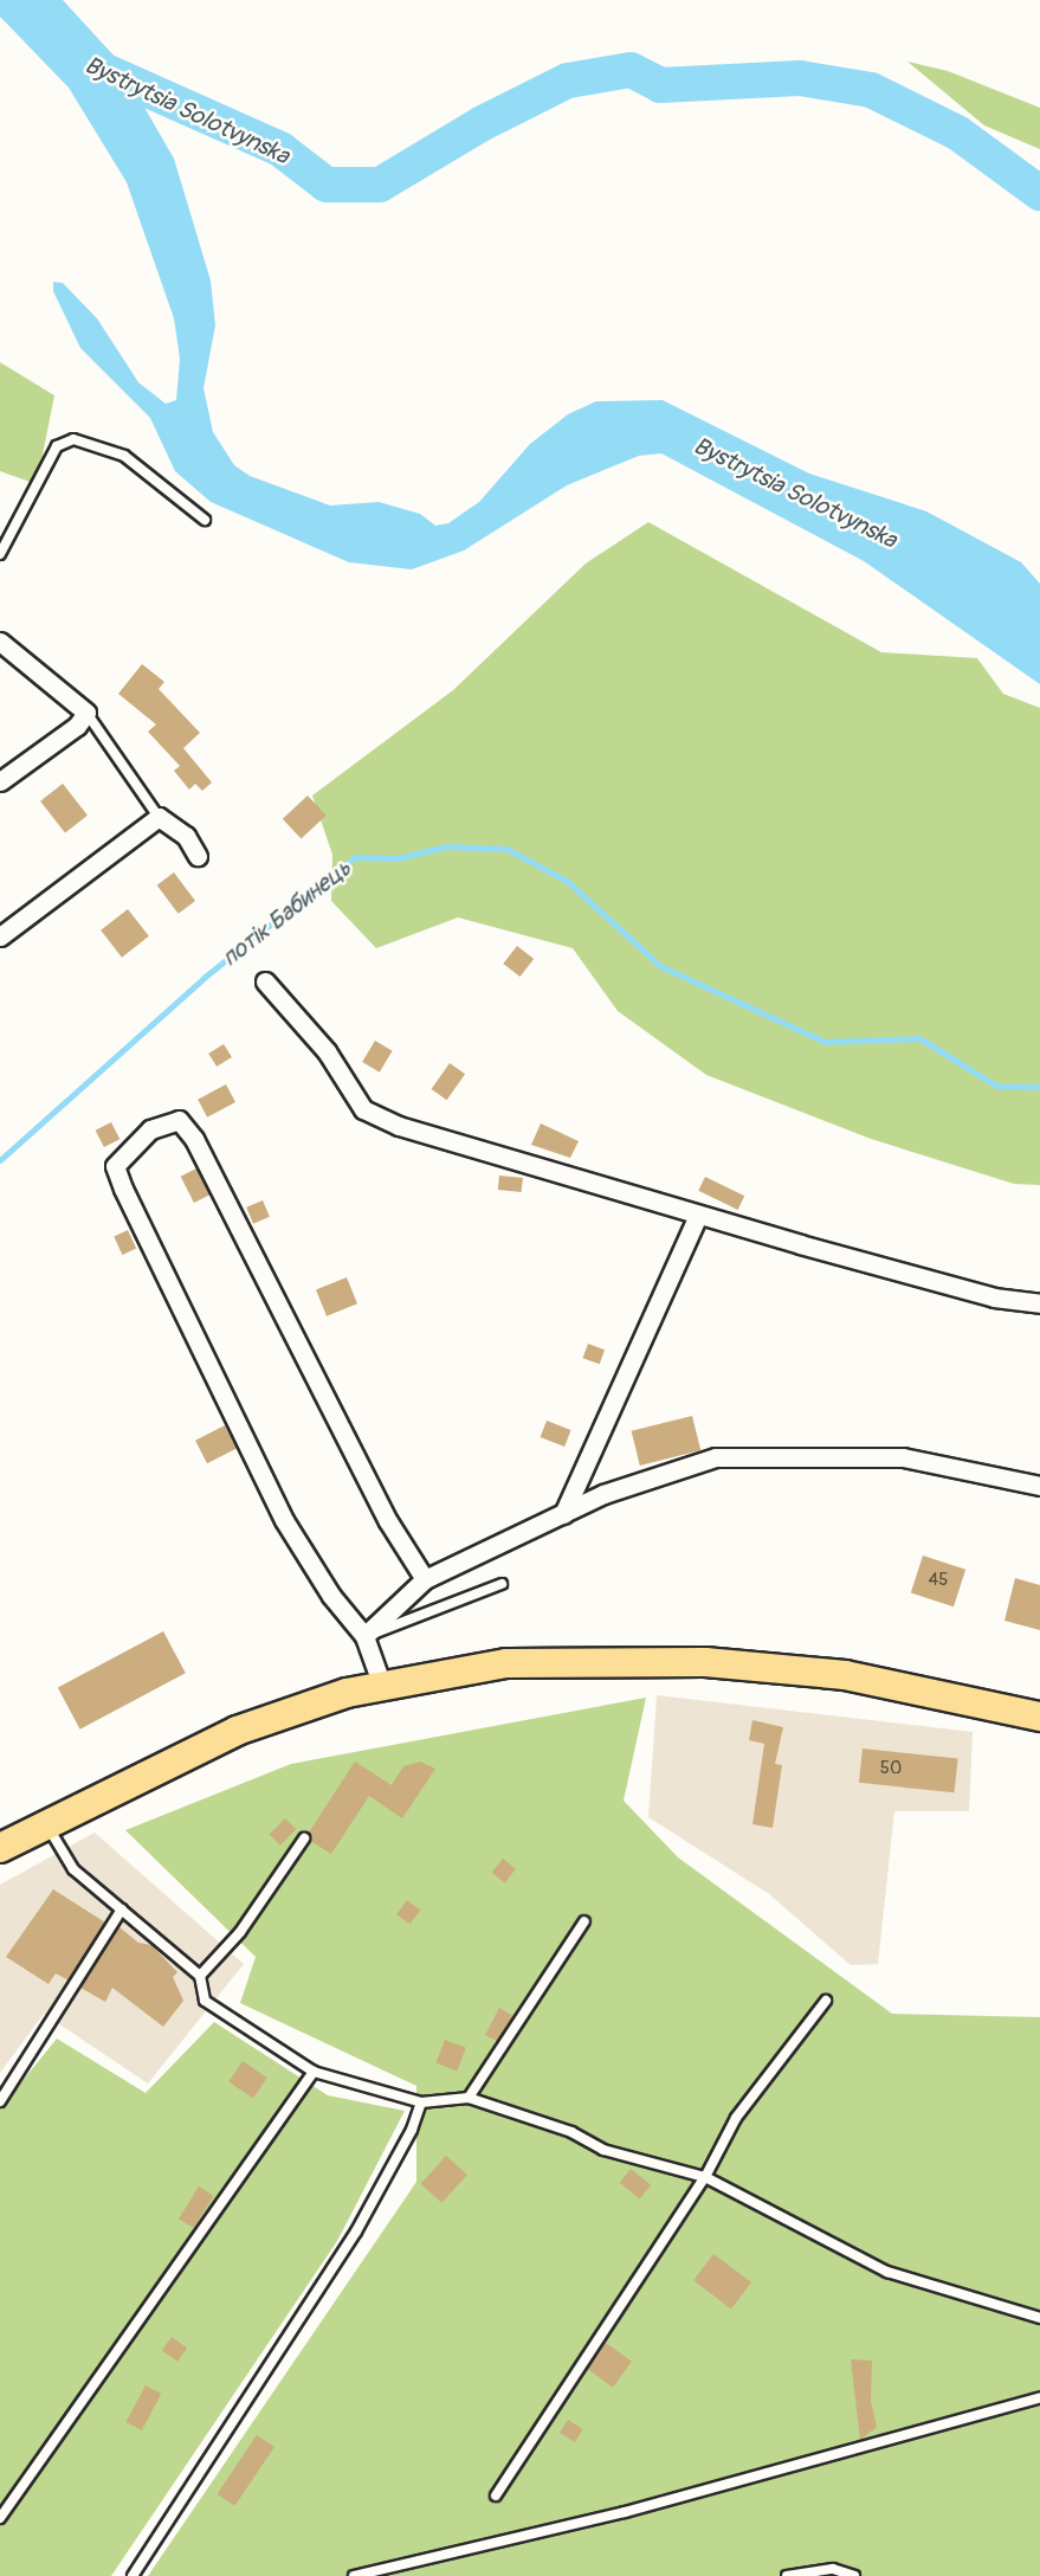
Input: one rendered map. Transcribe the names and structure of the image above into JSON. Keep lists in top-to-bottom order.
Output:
{
  "water": ["Bystrytsia Solotvynska", "потік Бабинець"],
  "house_numbers": ["45", "50"]
}
